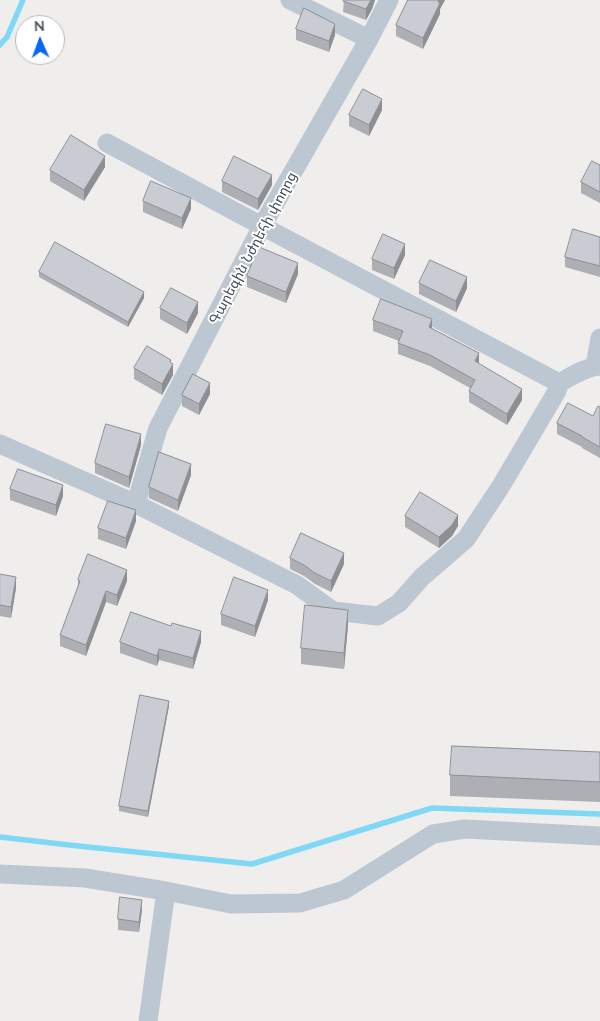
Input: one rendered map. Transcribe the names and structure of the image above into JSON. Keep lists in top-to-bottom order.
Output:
{
  "streets": {
    "street": ["Գարեգին Նժդեհի փողոց"]
  },
  "north": "top"
}
